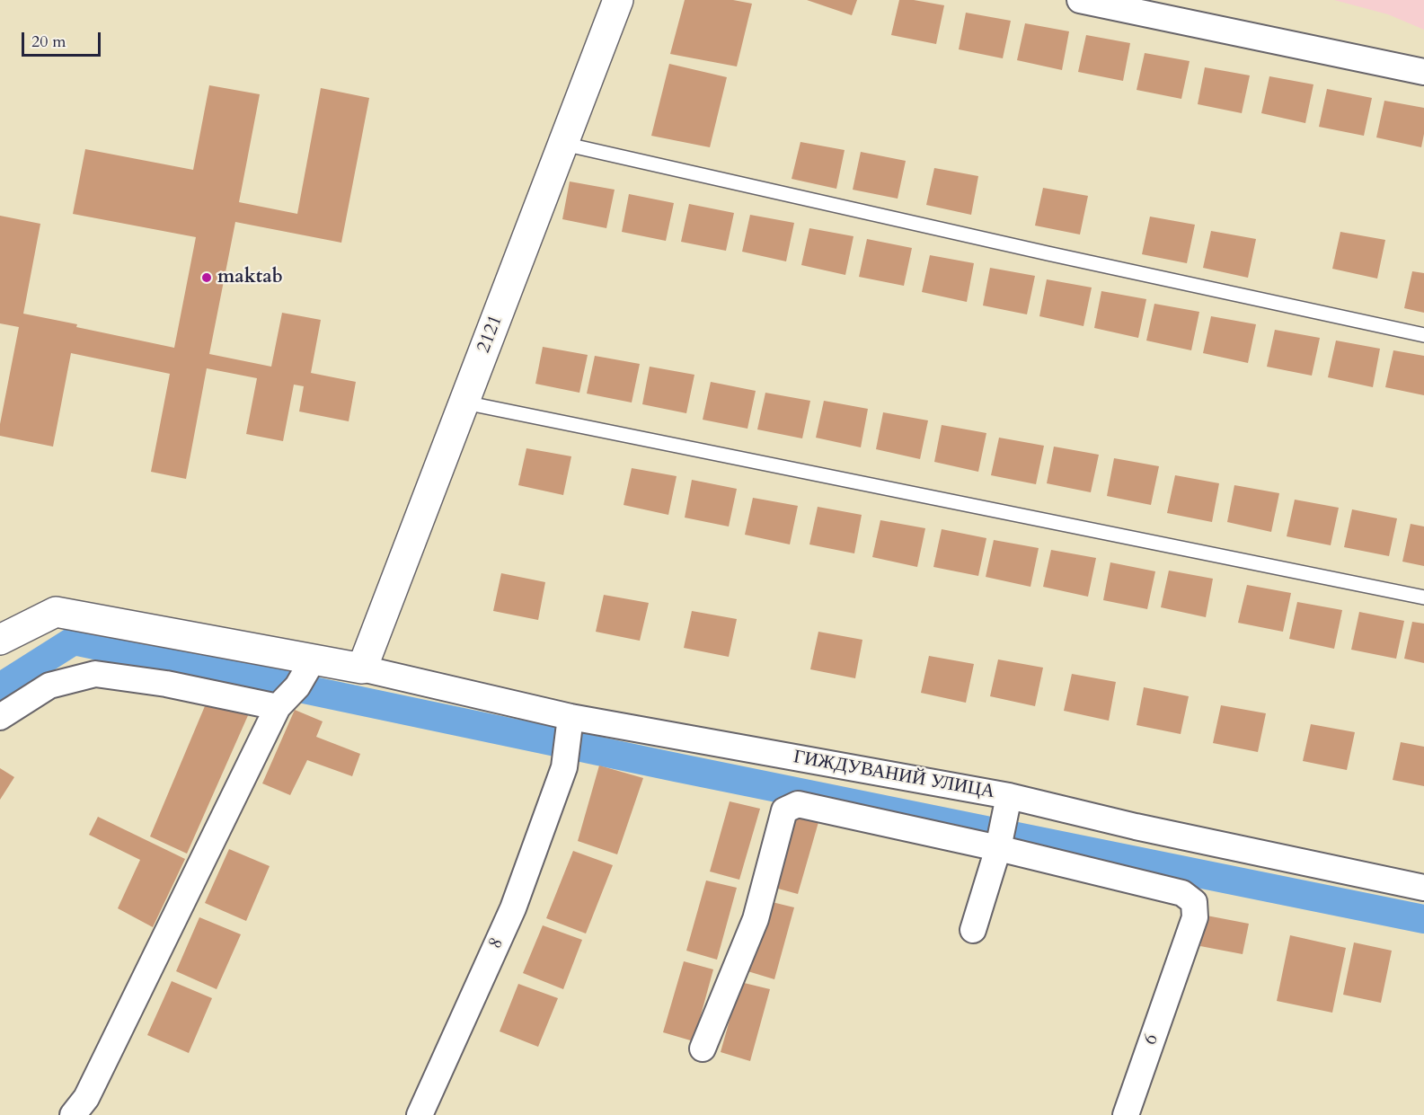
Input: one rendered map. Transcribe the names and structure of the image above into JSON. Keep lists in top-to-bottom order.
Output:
{
  "streets": {
    "street": [
      "2121",
      "ГИЖДУВАНИЙ УЛИЦА",
      "8",
      "6"
    ]
  },
  "crossings": [
    ["2121", "ГИЖДУВАНИЙ УЛИЦА"],
    ["ГИЖДУВАНИЙ УЛИЦА", "8"]
  ],
  "places": ["maktab"],
  "scale_bar": "20 m"
}
